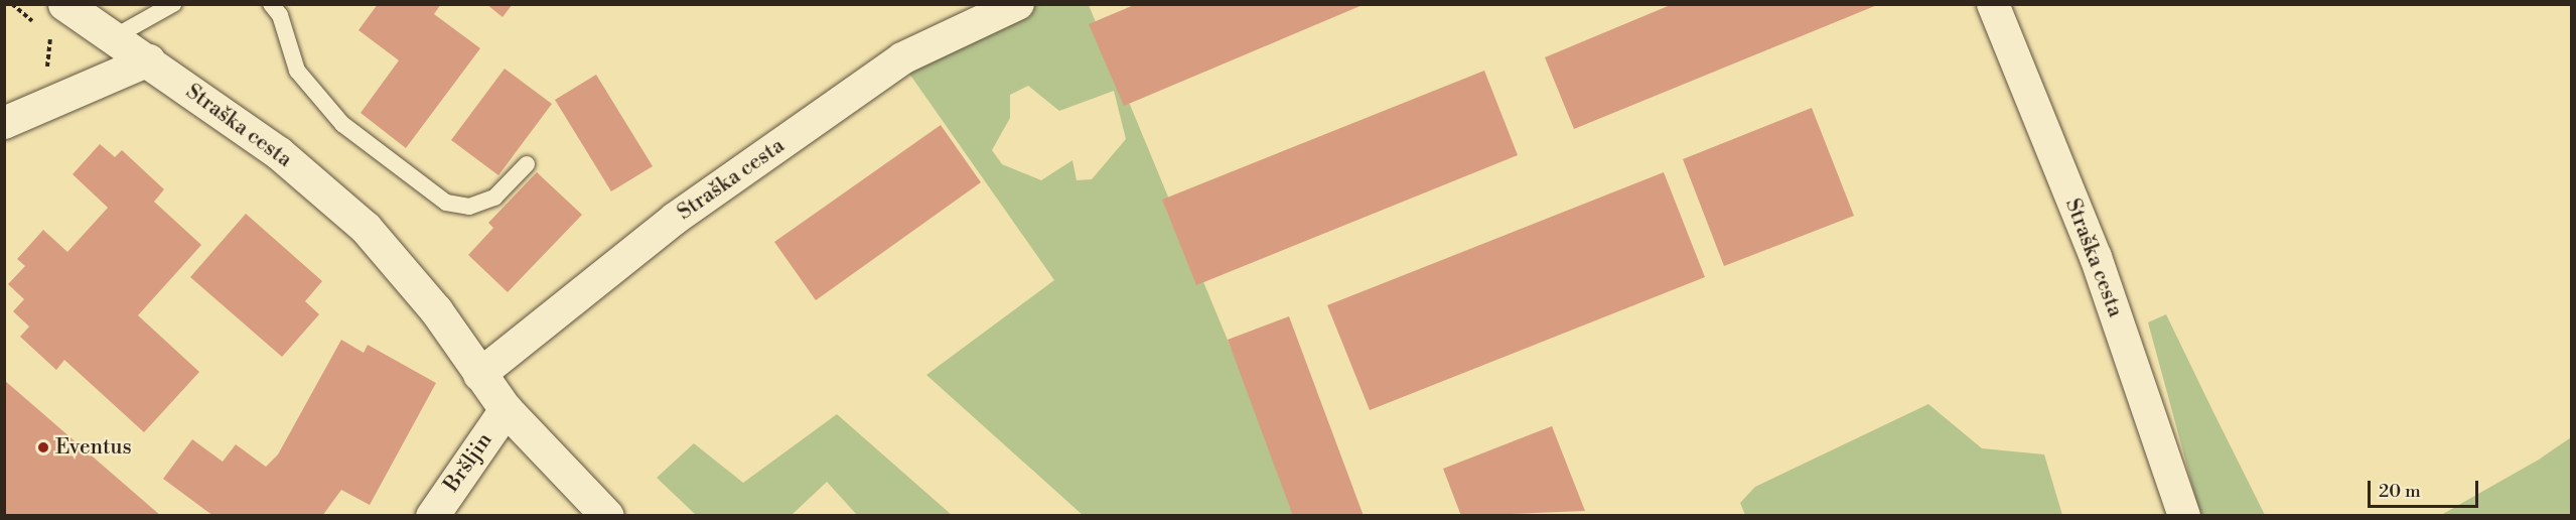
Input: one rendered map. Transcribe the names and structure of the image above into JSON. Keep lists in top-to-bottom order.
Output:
{
  "streets": {
    "street": ["Straška cesta", "Bršljin"]
  },
  "crossings": [
    ["Straška cesta", "Bršljin"]
  ],
  "places": ["Eventus"],
  "scale_bar": "20 m"
}
